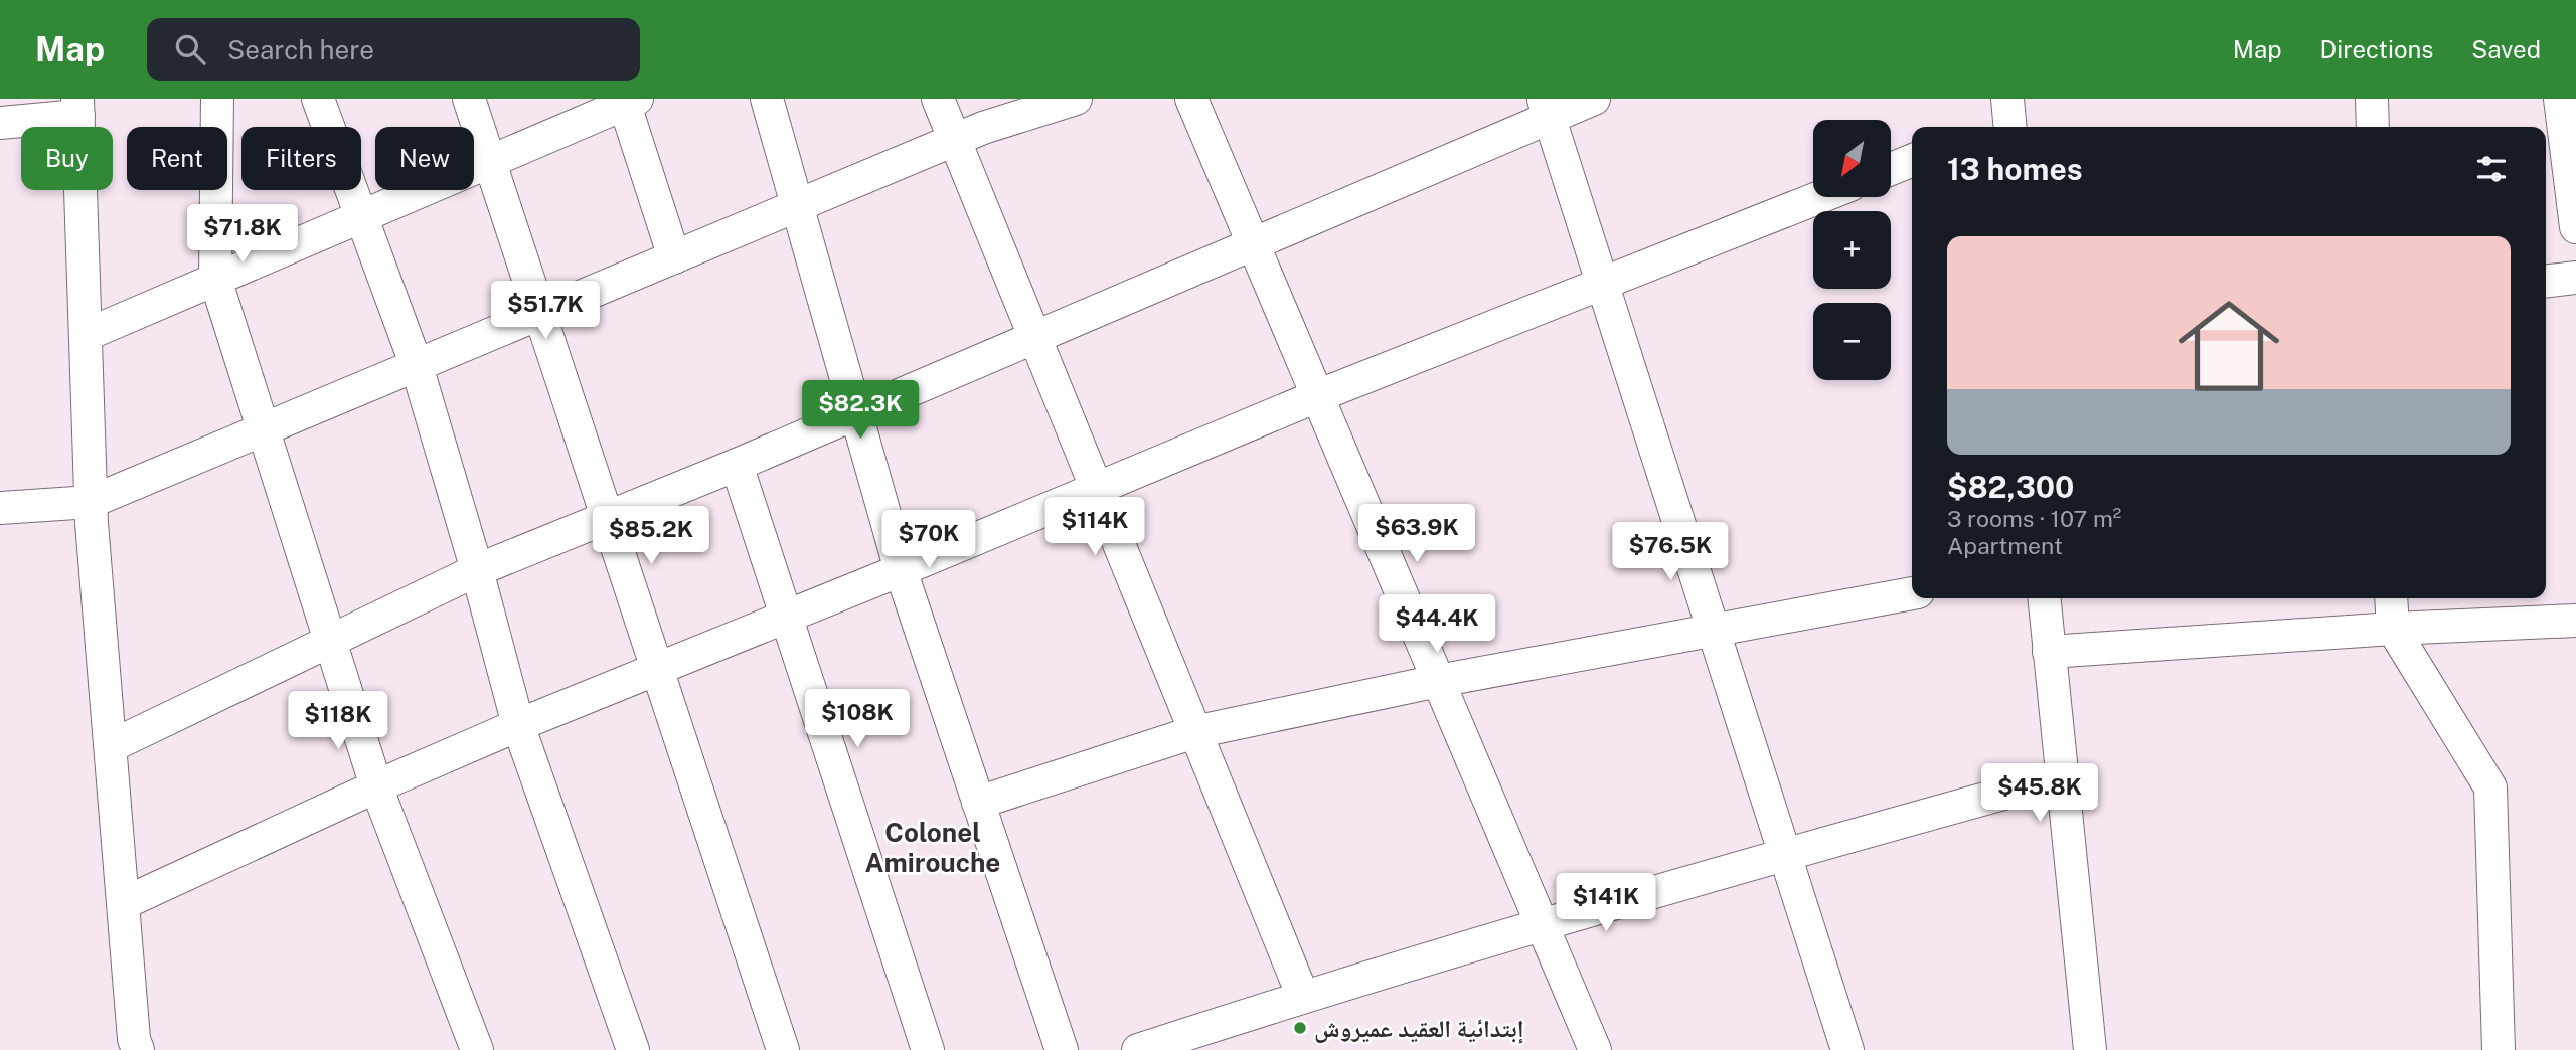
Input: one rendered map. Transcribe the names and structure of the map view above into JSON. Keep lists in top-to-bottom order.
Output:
{
  "districts": ["Colonel Amirouche"],
  "places": ["إبتدائية العقيد عميروش"],
  "north": "bottom left",
  "page": {
    "header": "Map",
    "search": "Search here",
    "nav": ["Map", "Directions", "Saved"],
    "map_buttons": ["+", "−"],
    "chip": [
      "Buy",
      "Rent",
      "Filters",
      "New"
    ],
    "heading": "13 homes",
    "price": [
      "$71.8K",
      "$51.7K",
      "$82.3K",
      "$114K",
      "$63.9K",
      "$85.2K",
      "$70K",
      "$76.5K",
      "$44.4K",
      "$108K",
      "$118K",
      "$45.8K",
      "$141K"
    ],
    "list": [
      {
        "name": "$82,300",
        "note": "3 rooms · 107 m² · Apartment"
      }
    ]
  }
}
